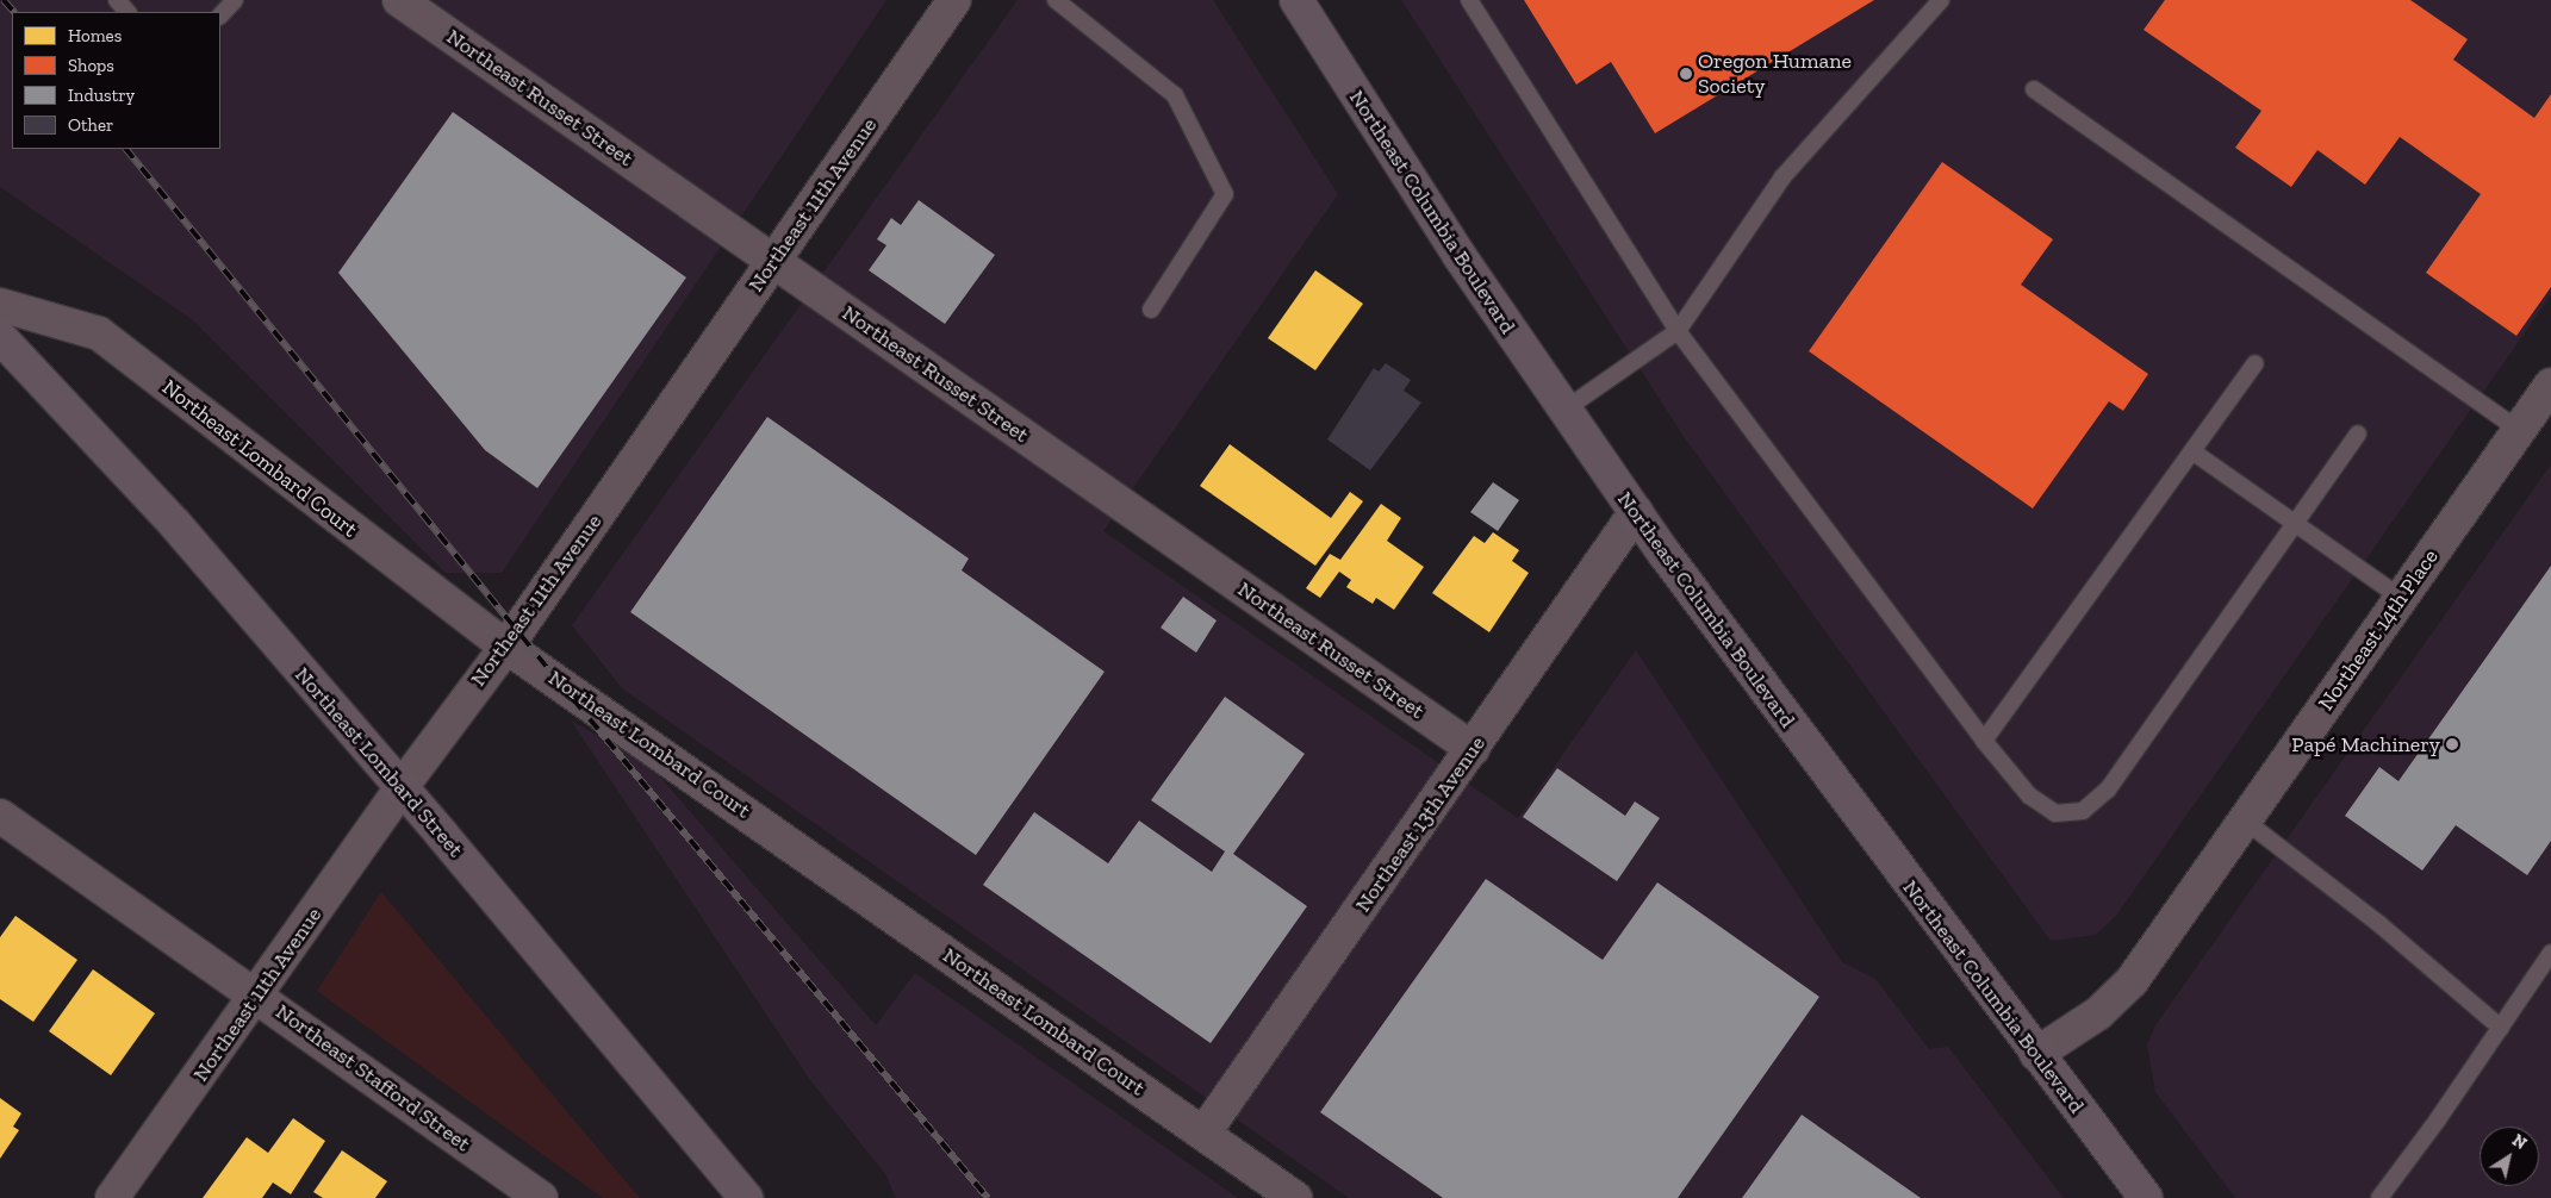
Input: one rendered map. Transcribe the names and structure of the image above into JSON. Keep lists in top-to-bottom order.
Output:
{
  "streets": {
    "main road": ["Northeast Columbia Boulevard", "Northeast Lombard Street"],
    "street": [
      "Northeast Russet Street",
      "Northeast 11th Avenue",
      "Northeast Lombard Court",
      "Northeast 14th Place",
      "Northeast 13th Avenue",
      "Northeast Stafford Street"
    ]
  },
  "crossings": [
    ["Northeast Russet Street", "Northeast 11th Avenue"],
    ["Northeast Russet Street", "Northeast 13th Avenue"],
    ["Northeast 11th Avenue", "Northeast Lombard Court"],
    ["Northeast 11th Avenue", "Northeast Lombard Street"],
    ["Northeast 11th Avenue", "Northeast Stafford Street"],
    ["Northeast Columbia Boulevard", "Northeast 14th Place"],
    ["Northeast Columbia Boulevard", "Northeast 13th Avenue"],
    ["Northeast Lombard Court", "Northeast 13th Avenue"]
  ],
  "places": ["Oregon Humane Society", "Papé Machinery"],
  "legend": [
    "Homes",
    "Shops",
    "Industry",
    "Other"
  ],
  "north": "top right"
}
